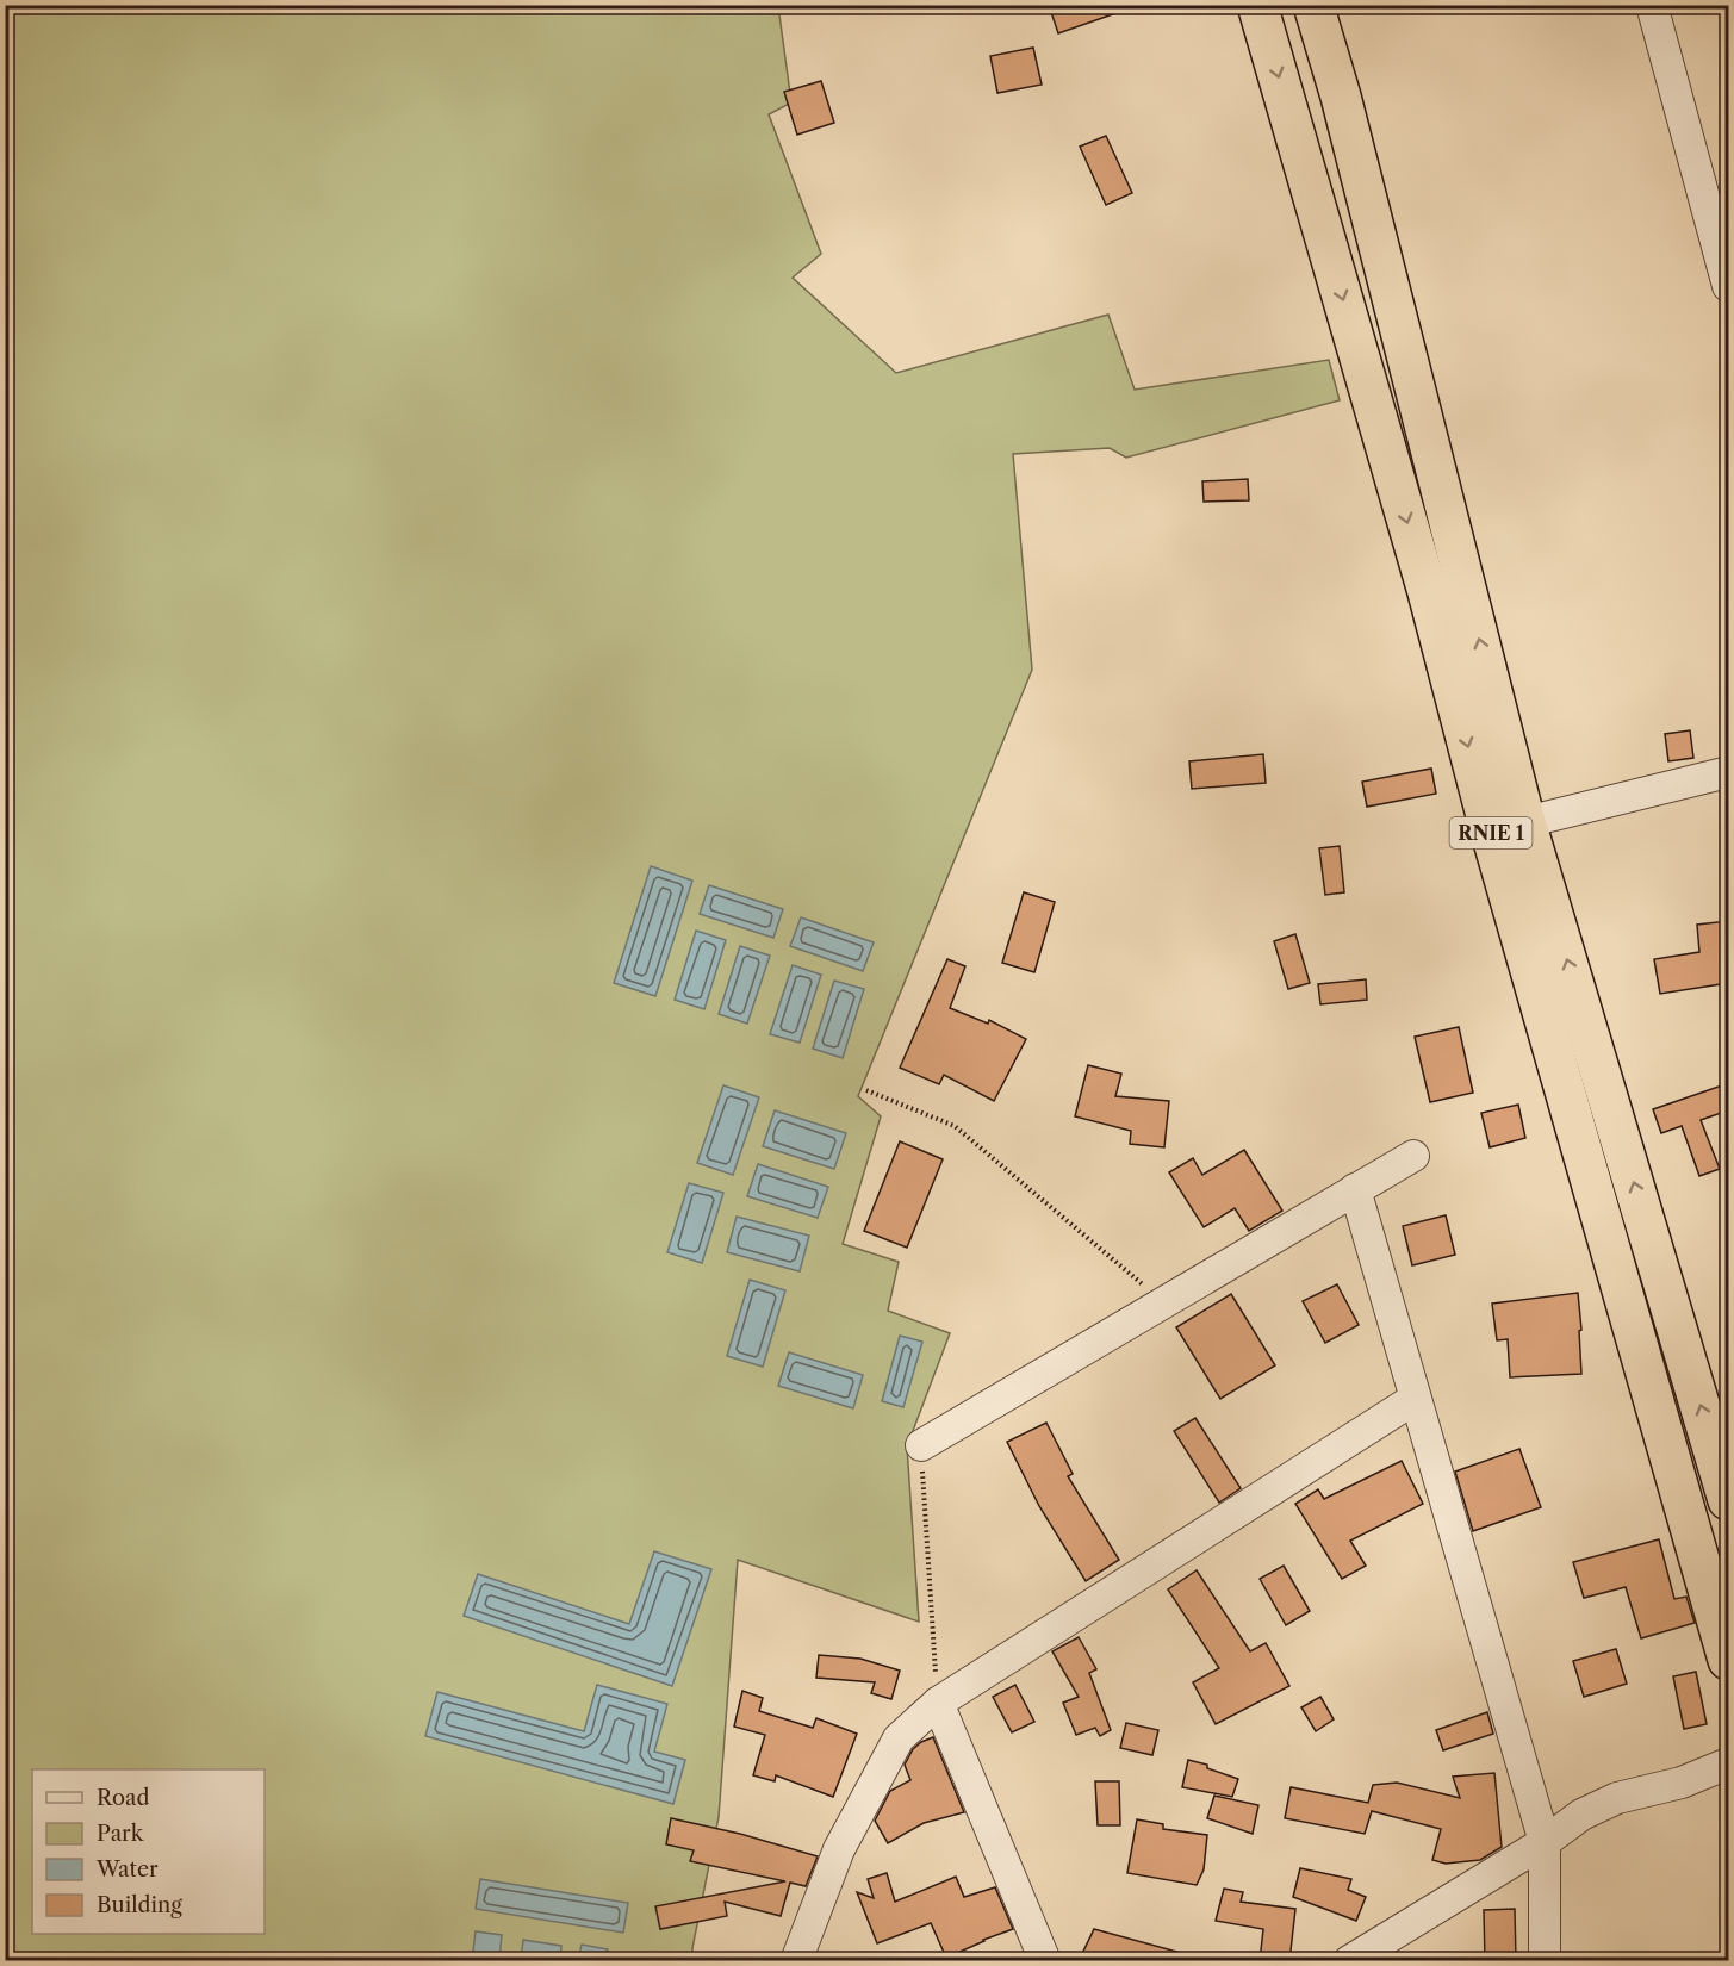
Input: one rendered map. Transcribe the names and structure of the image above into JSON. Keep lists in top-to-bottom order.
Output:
{
  "streets": {
    "highway": ["RNIE 1"]
  },
  "legend": [
    "Road",
    "Park",
    "Water",
    "Building"
  ]
}
